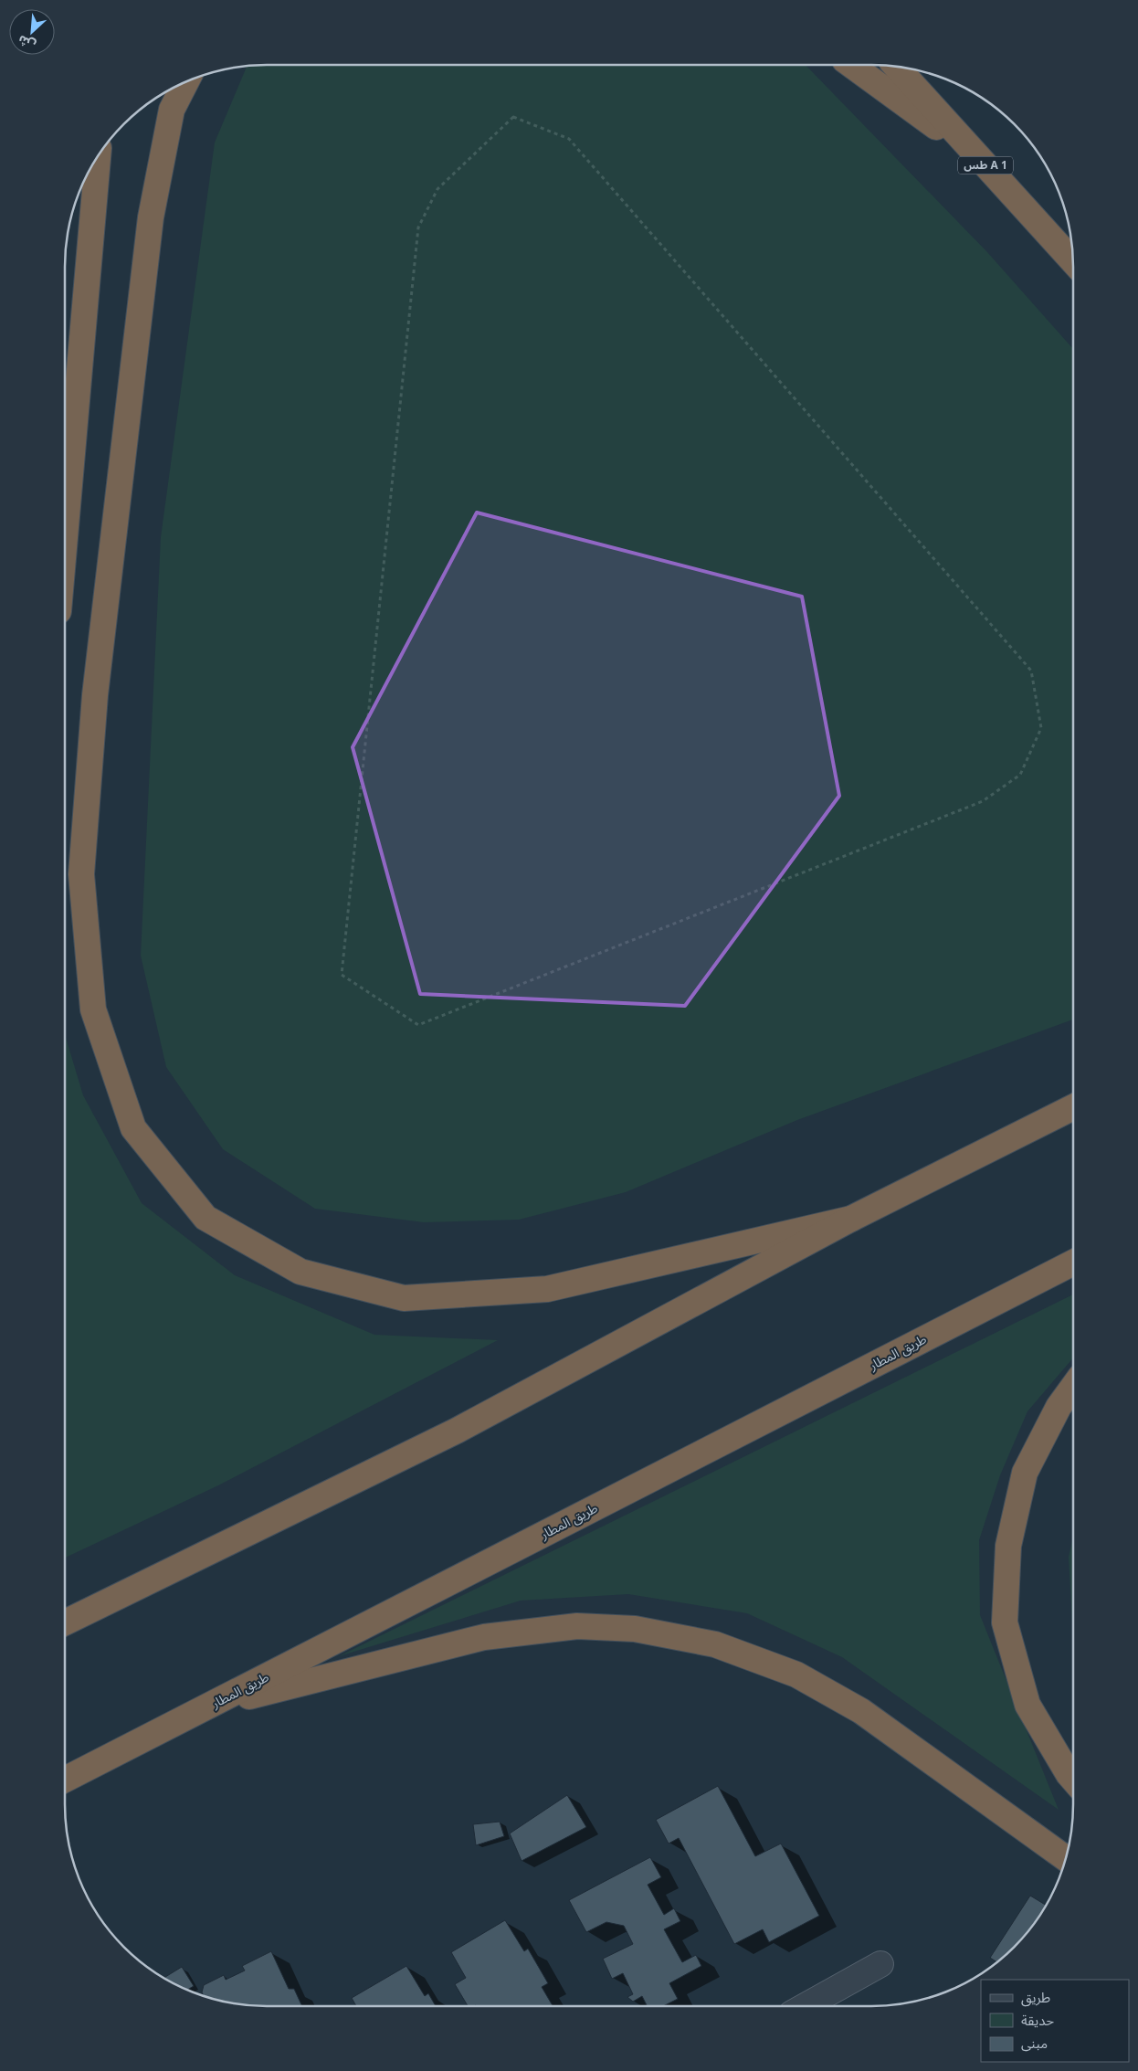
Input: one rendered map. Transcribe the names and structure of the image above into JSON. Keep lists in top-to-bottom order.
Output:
{
  "streets": {
    "highway": ["طس A 1", "طريق المطار"]
  },
  "legend": ["طريق", "حديقة", "مبنى"],
  "north": "bottom left"
}
